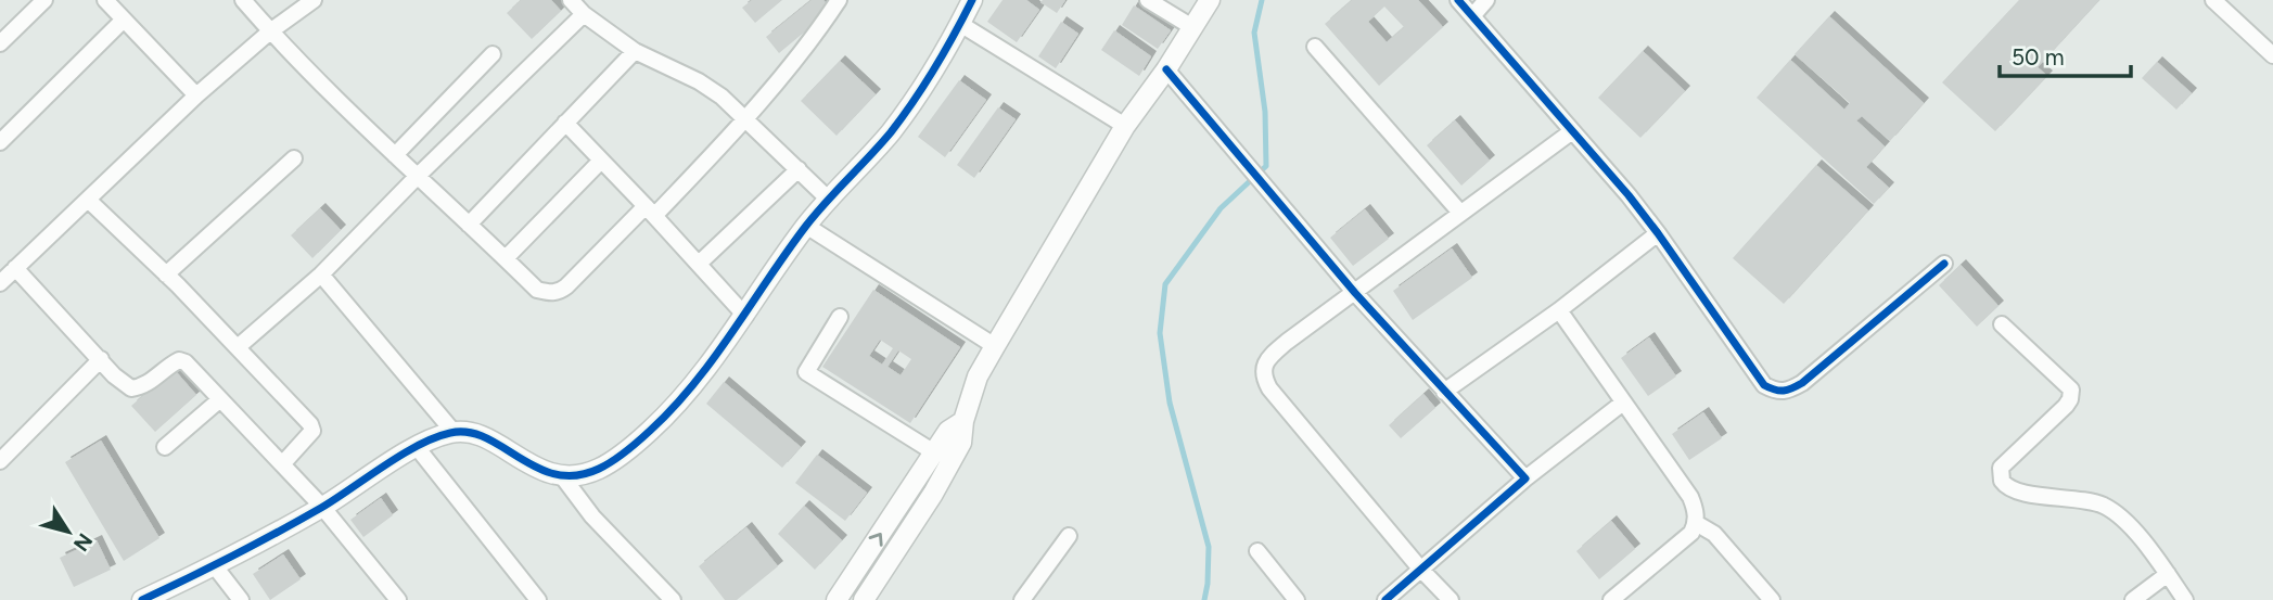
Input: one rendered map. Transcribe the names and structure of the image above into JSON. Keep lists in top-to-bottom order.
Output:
{
  "scale_bar": "50 m",
  "north": "bottom right"
}
